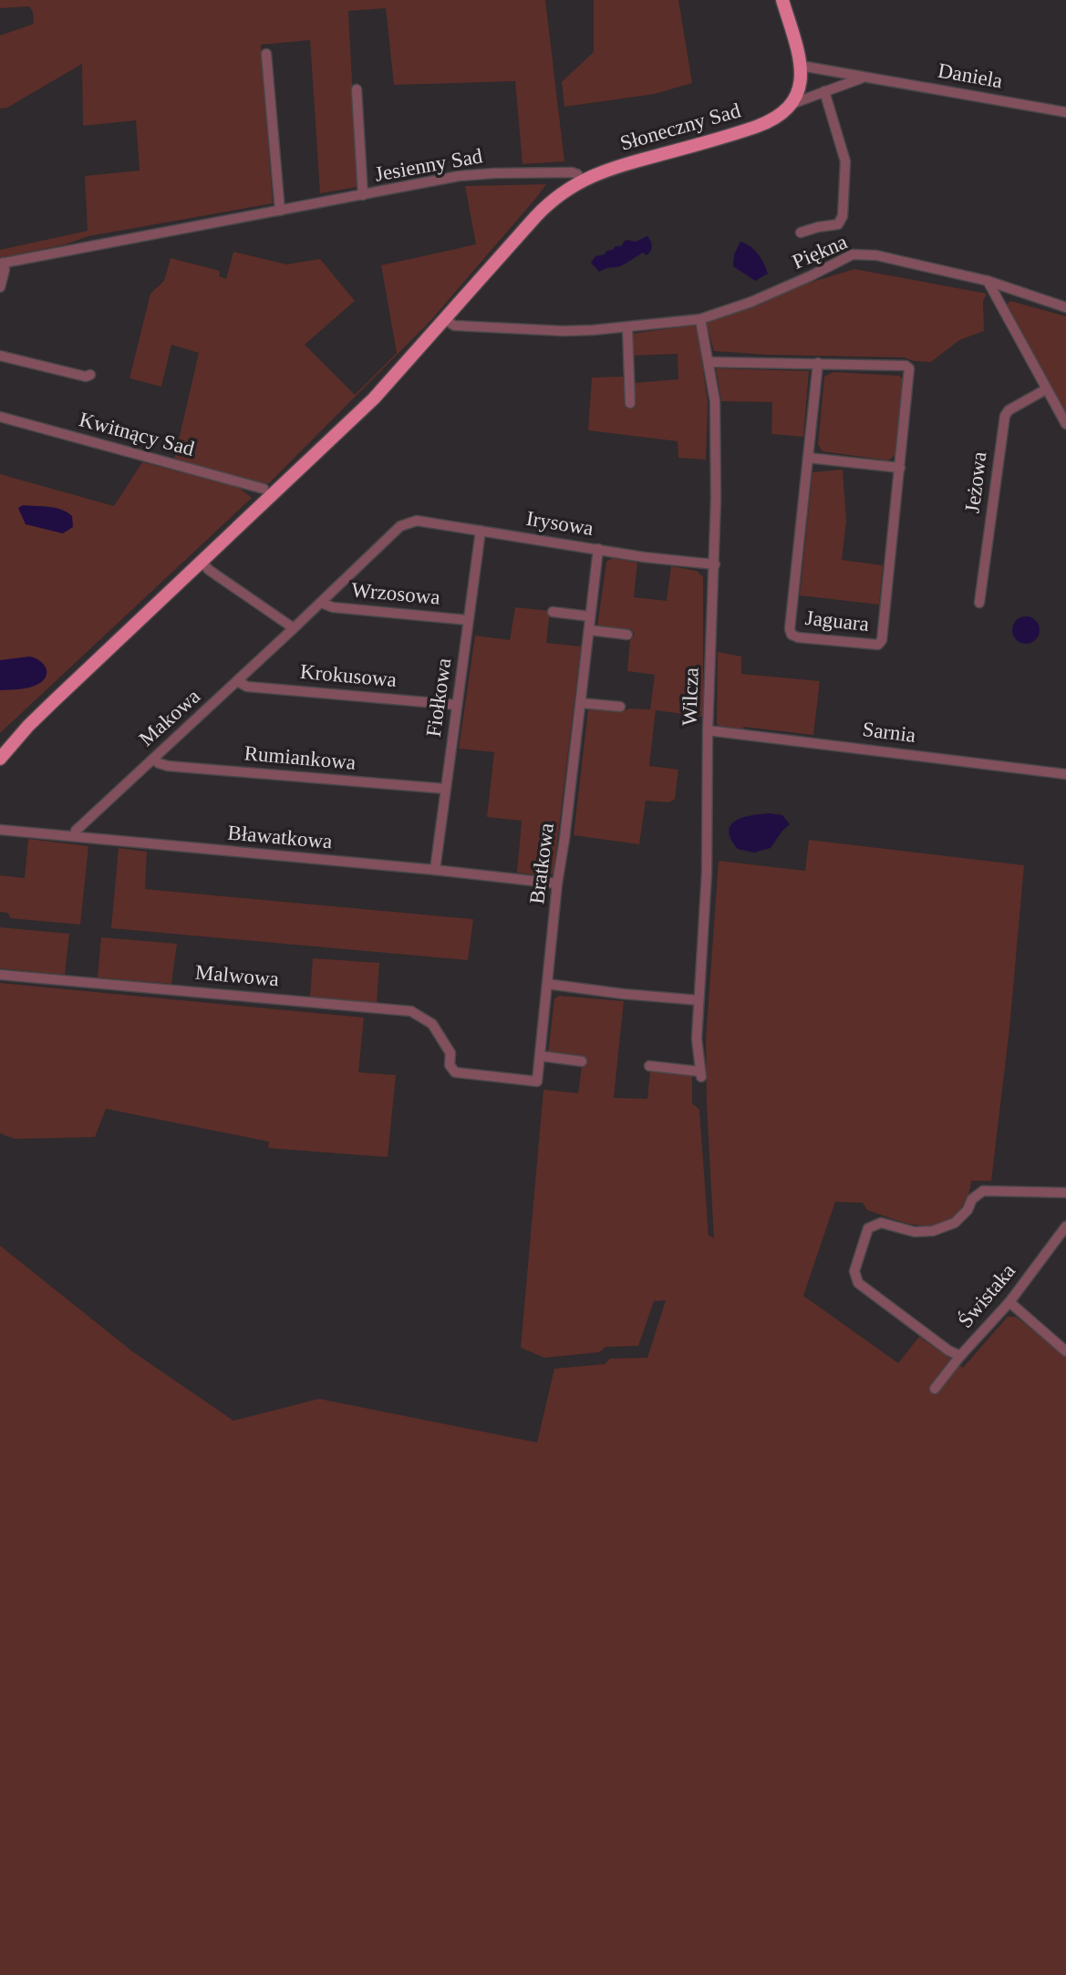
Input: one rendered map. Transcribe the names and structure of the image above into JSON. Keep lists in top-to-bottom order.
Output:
{
  "streets": {
    "main road": ["Słoneczny Sad"],
    "street": [
      "Daniela",
      "Jesienny Sad",
      "Piękna",
      "Kwitnący Sad",
      "Jeżowa",
      "Irysowa",
      "Wrzosowa",
      "Jaguara",
      "Krokusowa",
      "Wilcza",
      "Fiołkowa",
      "Makowa",
      "Sarnia",
      "Rumiankowa",
      "Bławatkowa",
      "Bratkowa",
      "Malwowa",
      "Świstaka"
    ]
  },
  "crossings": [
    ["Daniela", "Słoneczny Sad"],
    ["Słoneczny Sad", "Jesienny Sad"],
    ["Słoneczny Sad", "Piękna"],
    ["Piękna", "Wilcza"],
    ["Irysowa", "Wilcza"],
    ["Irysowa", "Fiołkowa"],
    ["Irysowa", "Makowa"],
    ["Irysowa", "Bratkowa"],
    ["Wrzosowa", "Fiołkowa"],
    ["Wrzosowa", "Makowa"],
    ["Jaguara", "Wilcza"],
    ["Krokusowa", "Fiołkowa"],
    ["Krokusowa", "Makowa"],
    ["Wilcza", "Sarnia"],
    ["Fiołkowa", "Rumiankowa"],
    ["Fiołkowa", "Bławatkowa"],
    ["Makowa", "Rumiankowa"],
    ["Makowa", "Bławatkowa"],
    ["Bławatkowa", "Bratkowa"],
    ["Bratkowa", "Malwowa"]
  ]
}
